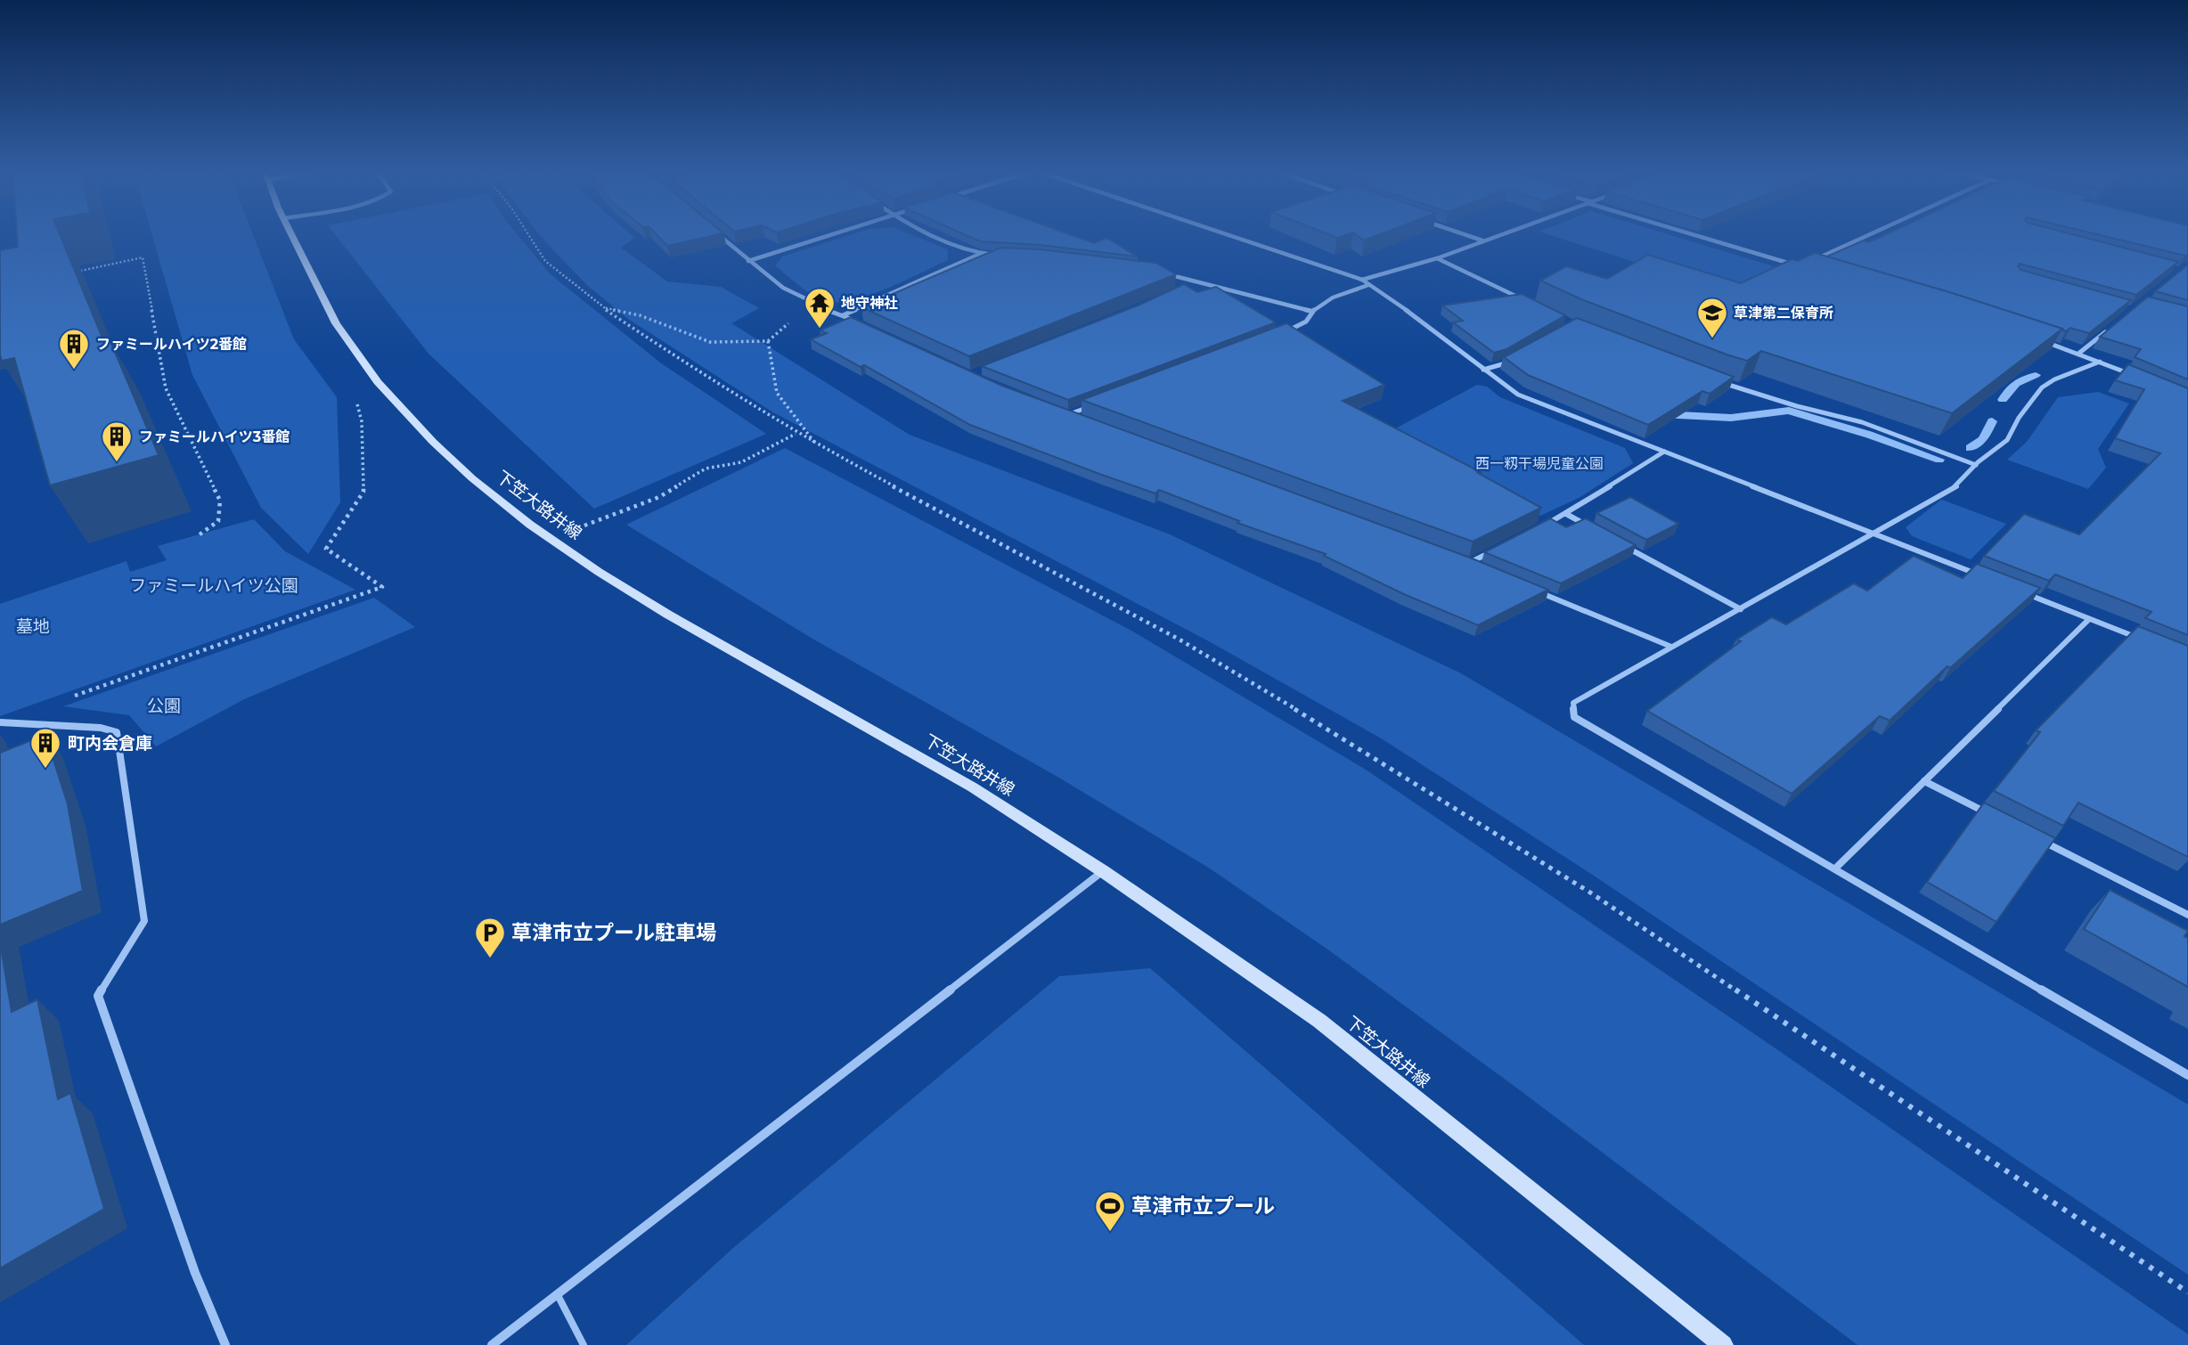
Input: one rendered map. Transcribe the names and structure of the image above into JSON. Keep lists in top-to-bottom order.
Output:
{
  "streets": {
    "main road": ["下笠大路井線"]
  },
  "parks": [
    "西一籾干場児童公園",
    "ファミールハイツ公園",
    "墓地",
    "公園"
  ],
  "places": {
    "temple": ["地守神社"],
    "school or university": ["草津第二保育所"],
    "building": ["ファミールハイツ2番館", "ファミールハイツ3番館", "町内会倉庫"],
    "parking": ["草津市立プール駐車場"],
    "sports": ["草津市立プール"]
  }
}
